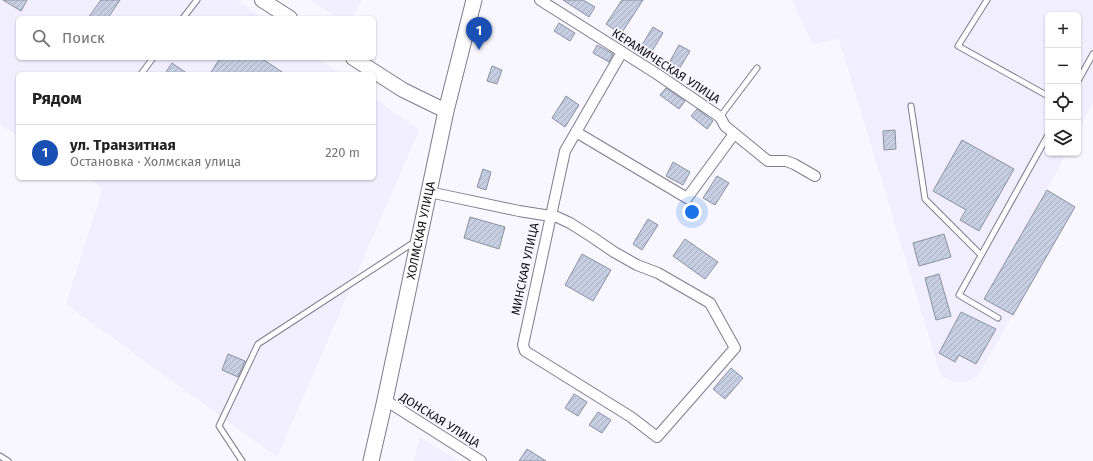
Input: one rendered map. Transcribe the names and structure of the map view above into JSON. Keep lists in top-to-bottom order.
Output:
{
  "streets": {
    "main road": ["ХОЛМСКАЯ УЛИЦА"],
    "street": ["КЕРАМИЧЕСКАЯ УЛИЦА", "МИНСКАЯ УЛИЦА", "ДОНСКАЯ УЛИЦА"]
  },
  "crossings": [
    ["КЕРАМИЧЕСКАЯ УЛИЦА", "МИНСКАЯ УЛИЦА"],
    ["ХОЛМСКАЯ УЛИЦА", "ДОНСКАЯ УЛИЦА"]
  ],
  "page": {
    "map_buttons": ["+", "−"],
    "search": "Поиск",
    "pins": "1",
    "heading": "Рядом",
    "list": [
      {
        "mark": "1",
        "name": "ул. Транзитная",
        "note": "Остановка · Холмская улица",
        "value": "220 m"
      }
    ]
  }
}
